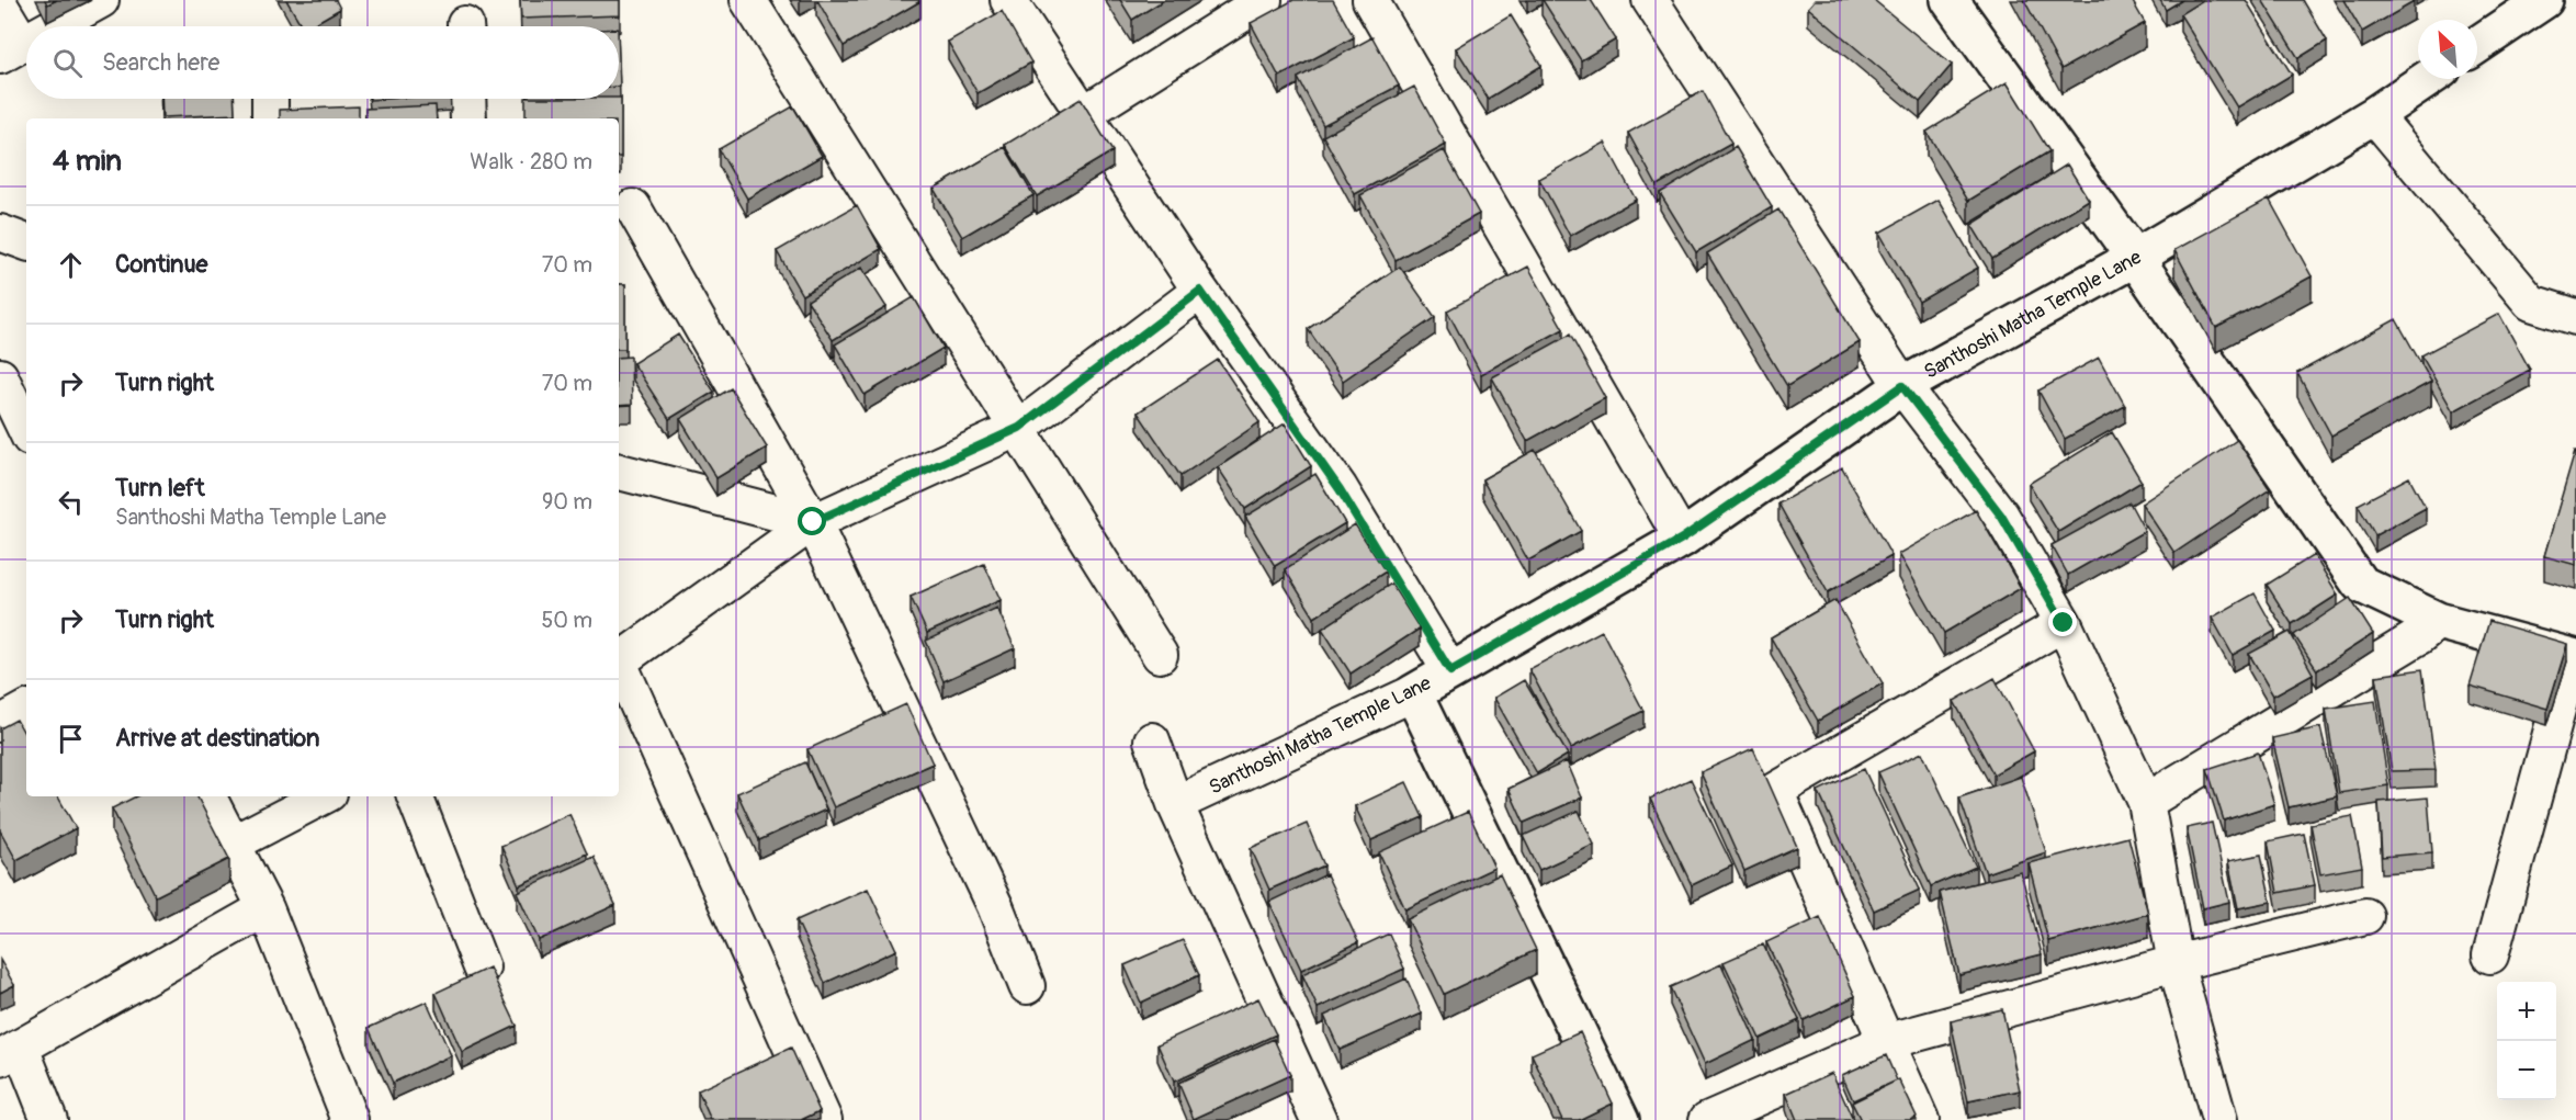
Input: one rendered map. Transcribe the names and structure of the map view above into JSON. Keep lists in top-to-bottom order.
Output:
{
  "streets": {
    "street": ["Santhoshi Matha Temple Lane"]
  },
  "north": "top left",
  "page": {
    "search": "Search here",
    "heading": ["4 min", "Walk · 280 m"],
    "list": [
      ["Continue", "70 m"],
      ["Turn right", "70 m"],
      ["Turn left", "Santhoshi Matha Temple Lane", "90 m"],
      ["Turn right", "50 m"],
      "Arrive at destination"
    ],
    "map_buttons": ["+", "−"]
  }
}
